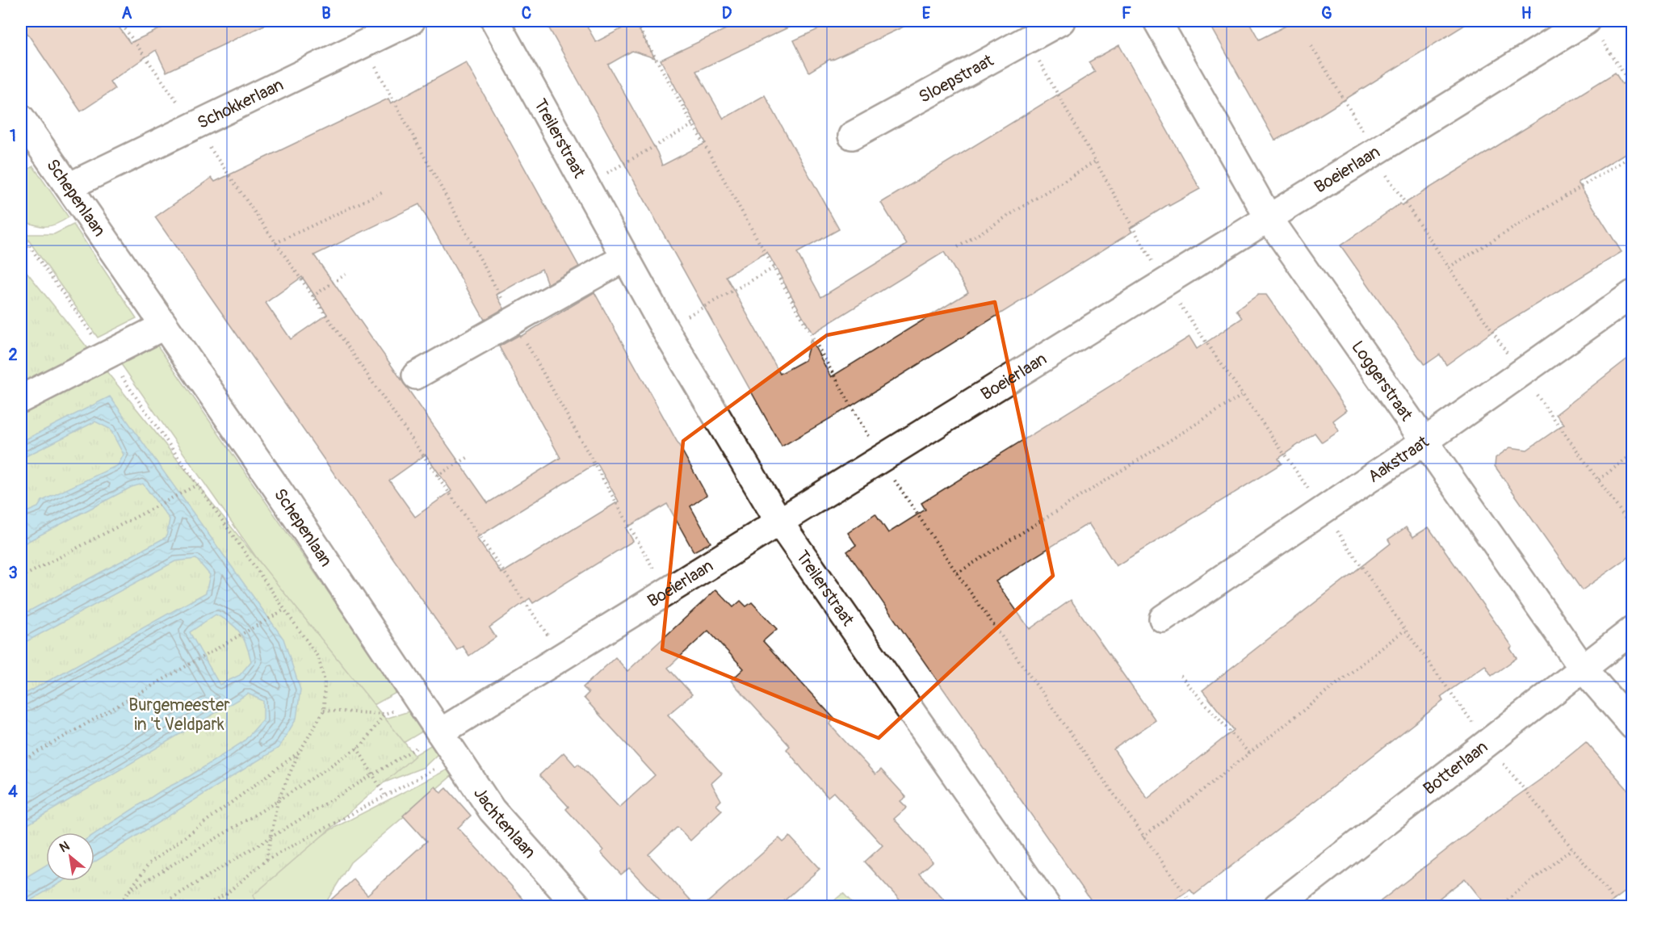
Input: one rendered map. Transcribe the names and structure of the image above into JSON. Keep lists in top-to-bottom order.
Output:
{
  "streets": {
    "street": [
      "Sloepstraat",
      "Schokkerlaan",
      "Treilerstraat",
      "Boeierlaan",
      "Schepenlaan",
      "Loggerstraat",
      "Aakstraat",
      "Botterlaan",
      "Jachtenlaan"
    ]
  },
  "crossings": [
    ["Schokkerlaan", "Schepenlaan"],
    ["Treilerstraat", "Boeierlaan"],
    ["Boeierlaan", "Schepenlaan"],
    ["Boeierlaan", "Loggerstraat"],
    ["Boeierlaan", "Jachtenlaan"],
    ["Schepenlaan", "Jachtenlaan"],
    ["Loggerstraat", "Aakstraat"],
    ["Loggerstraat", "Botterlaan"]
  ],
  "parks": ["Burgemeester in 't Veldpark"],
  "north": "top left",
  "grid": {
    "columns": [
      "A",
      "B",
      "C",
      "D",
      "E",
      "F",
      "G",
      "H"
    ],
    "rows": [
      "1",
      "2",
      "3",
      "4"
    ]
  }
}
